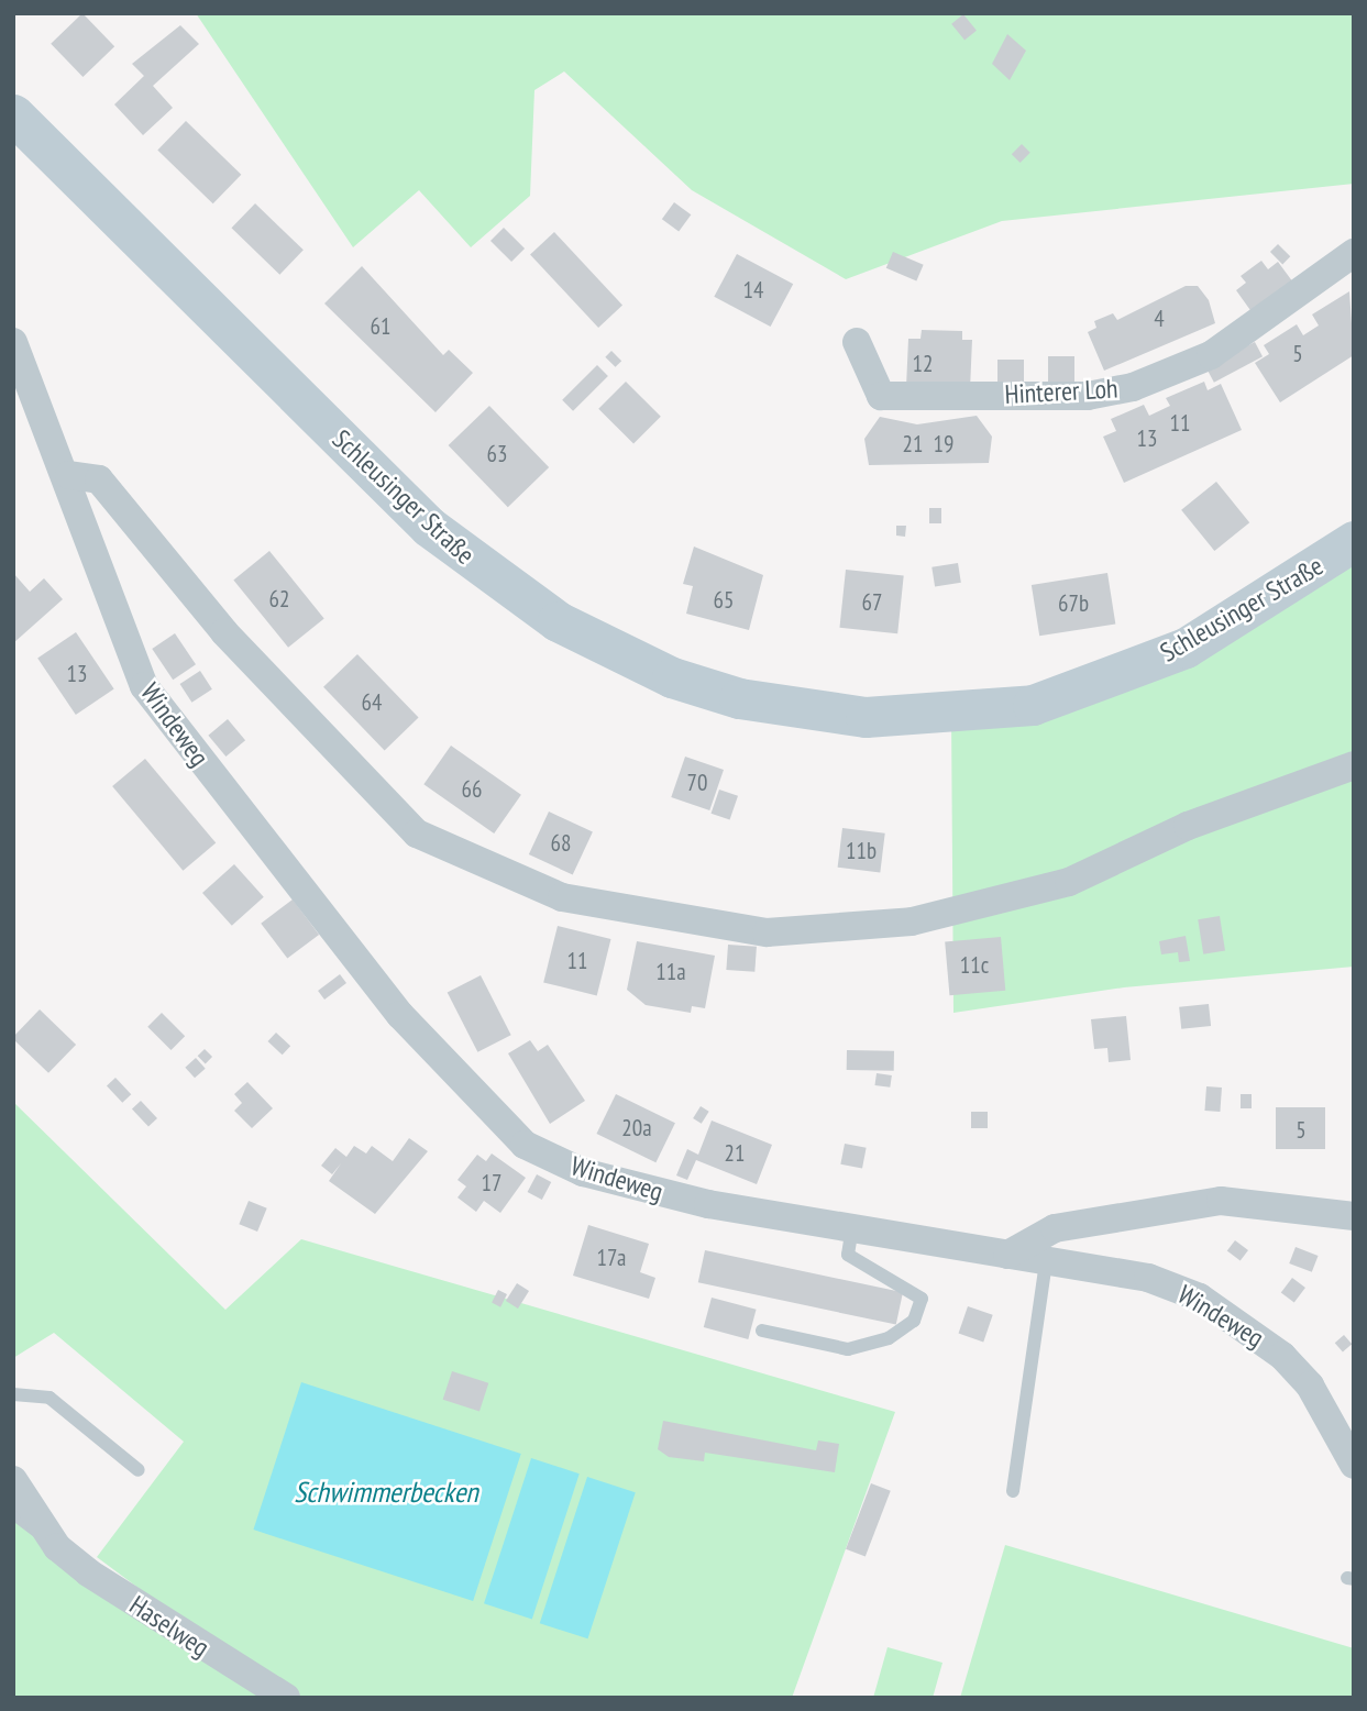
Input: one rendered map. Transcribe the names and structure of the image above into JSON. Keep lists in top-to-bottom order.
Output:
{
  "streets": {
    "main road": ["Schleusinger Straße"],
    "street": ["Hinterer Loh", "Windeweg", "Haselweg"]
  },
  "water": ["Schwimmerbecken"],
  "house_numbers": [
    "14",
    "4",
    "61",
    "5",
    "12",
    "11",
    "13",
    "21",
    "19",
    "63",
    "62",
    "65",
    "67",
    "67b",
    "13",
    "64",
    "70",
    "66",
    "68",
    "11b",
    "11",
    "11c",
    "11a",
    "20a",
    "5",
    "21",
    "17",
    "17a"
  ]
}
